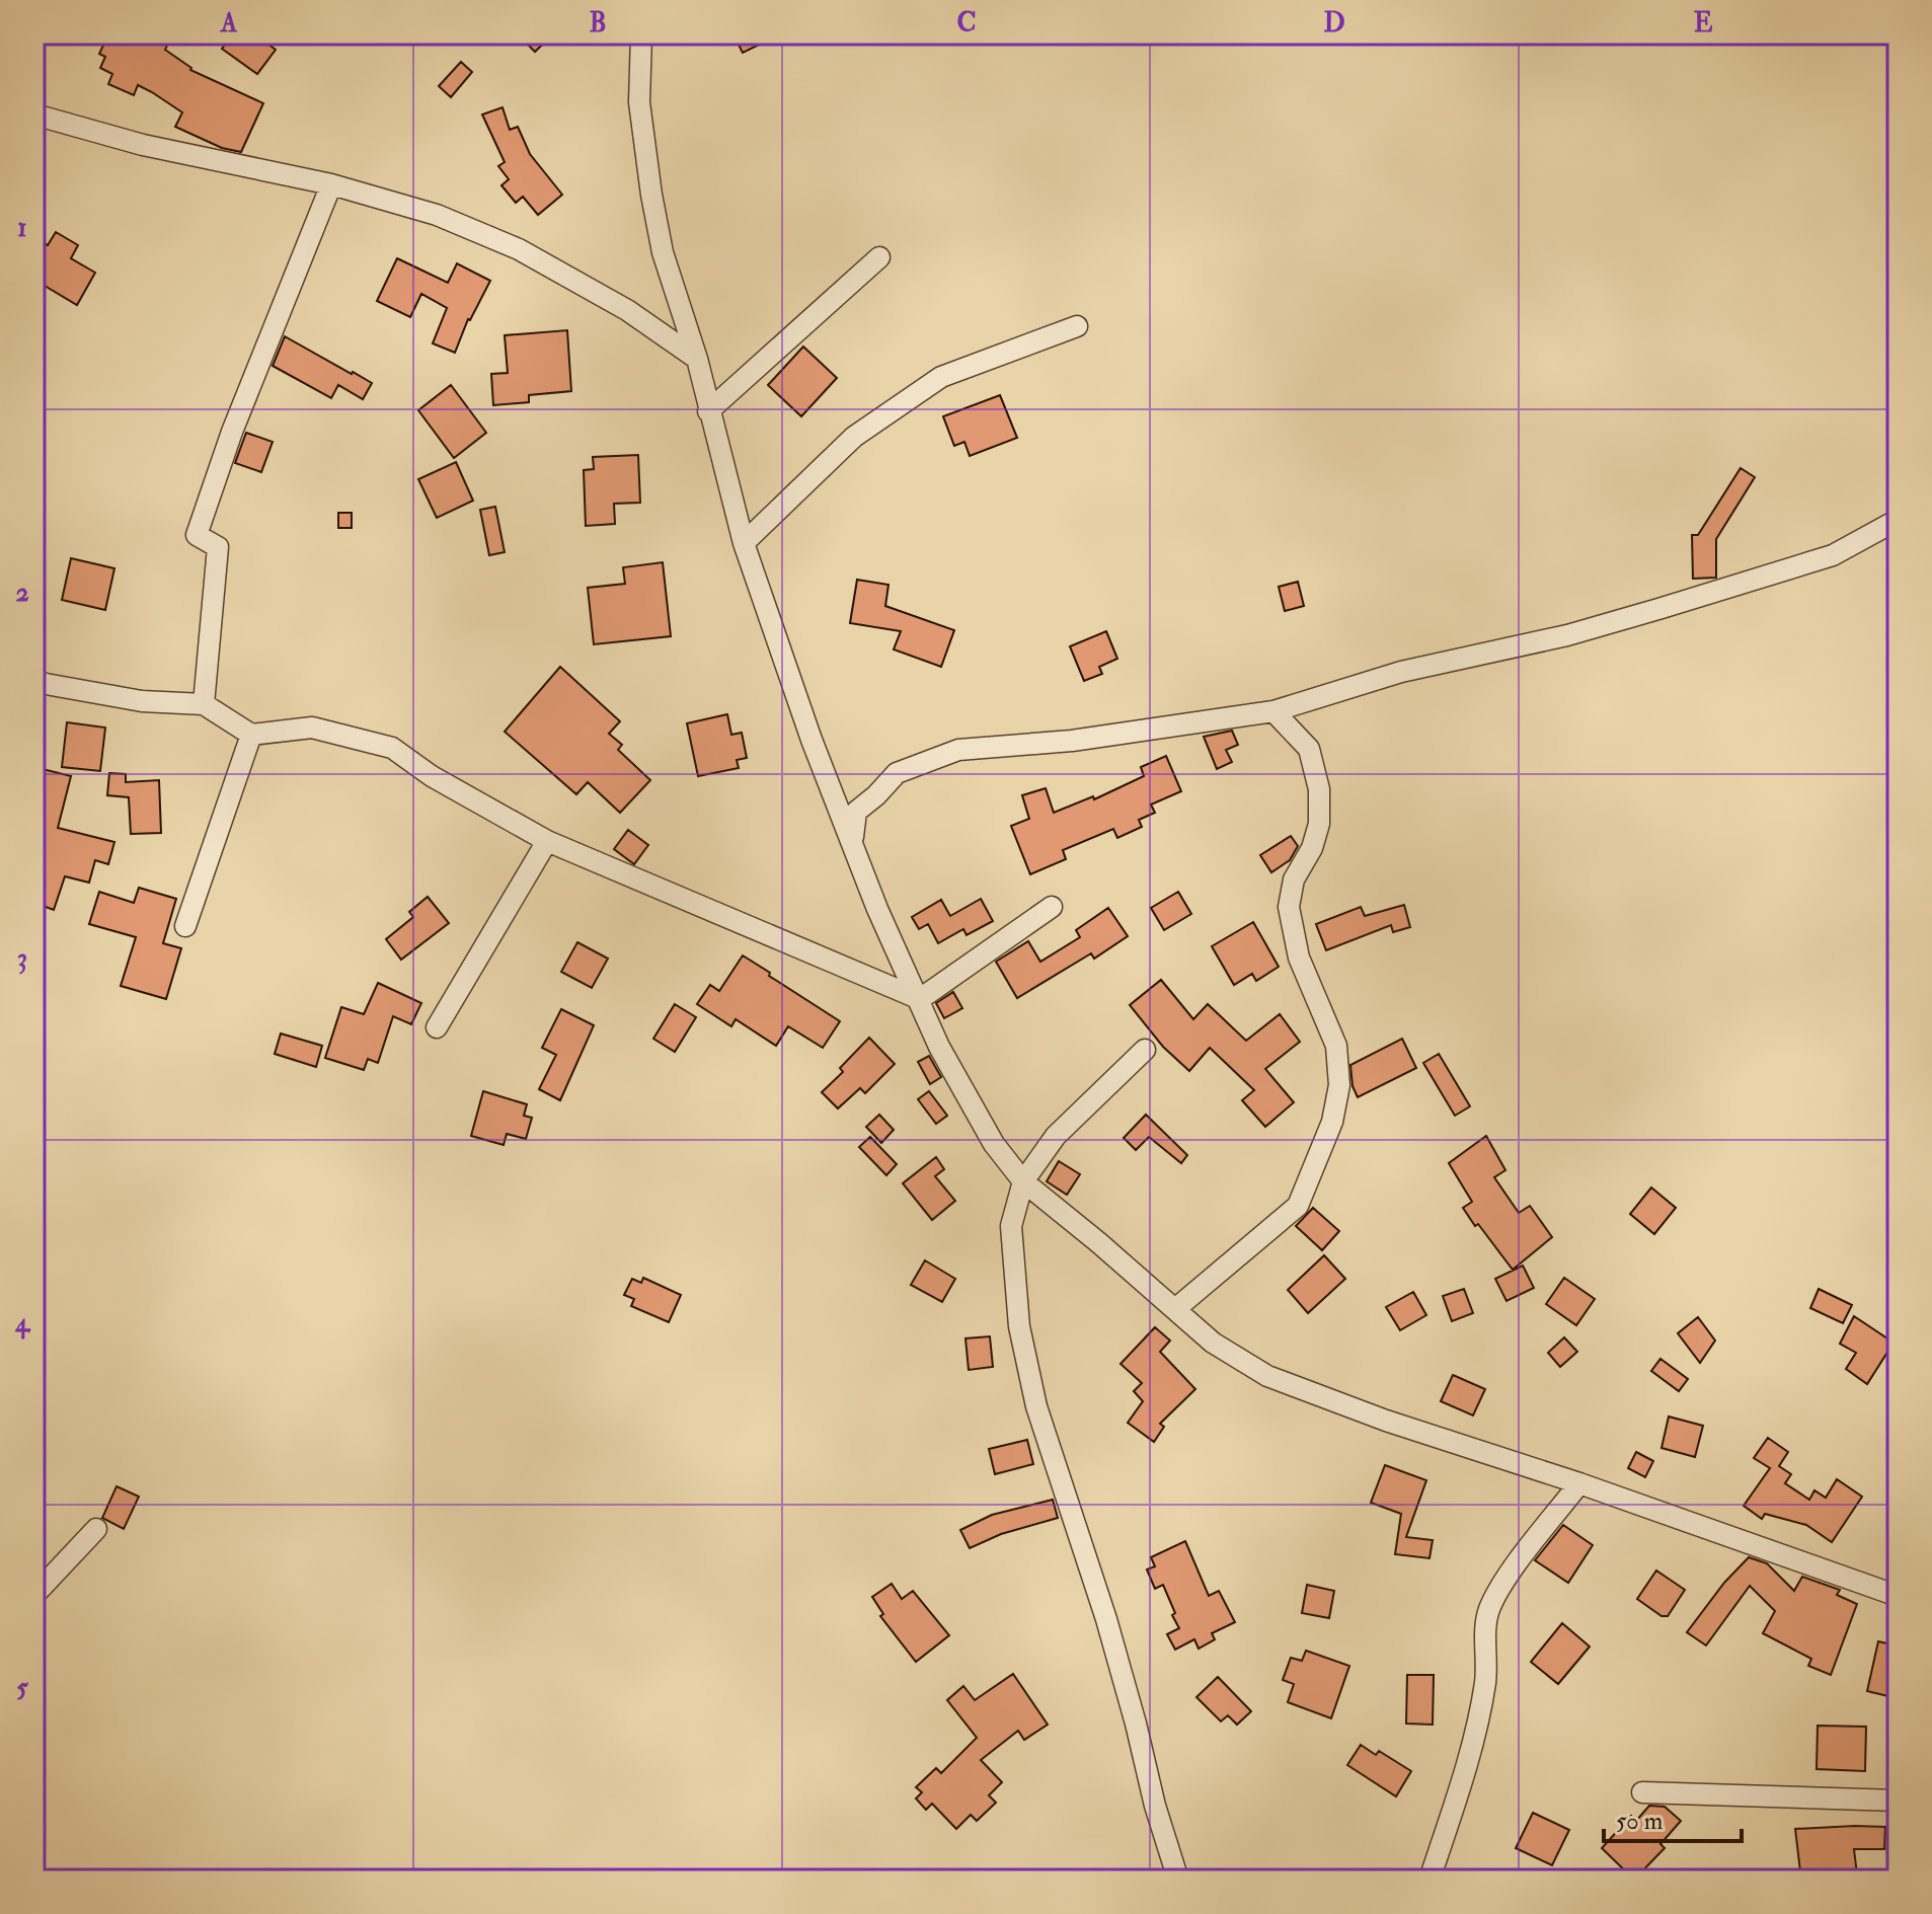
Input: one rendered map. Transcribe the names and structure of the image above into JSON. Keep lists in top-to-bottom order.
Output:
{
  "scale_bar": "50 m",
  "grid": {
    "columns": [
      "A",
      "B",
      "C",
      "D",
      "E"
    ],
    "rows": [
      "1",
      "2",
      "3",
      "4",
      "5"
    ]
  }
}
